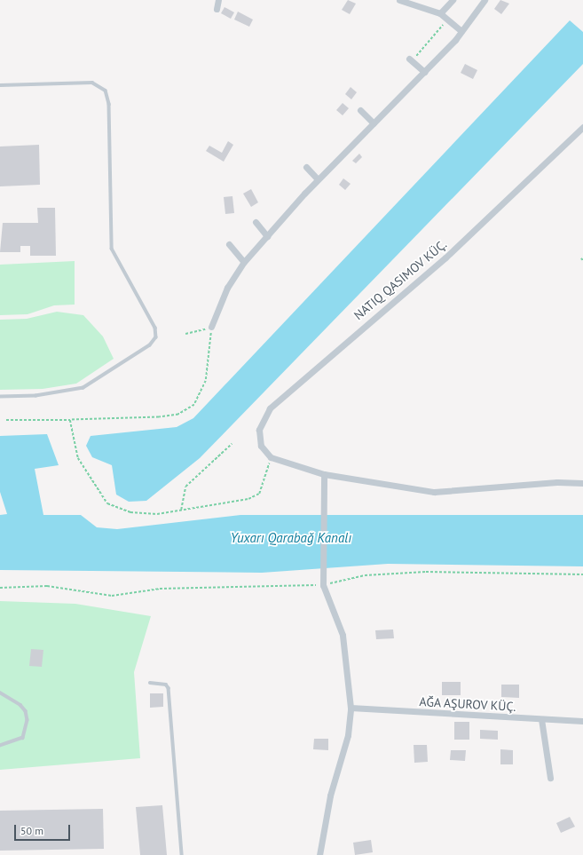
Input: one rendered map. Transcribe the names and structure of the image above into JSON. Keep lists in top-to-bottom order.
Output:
{
  "streets": {
    "street": ["AĞA AŞUROV KÜÇ."]
  },
  "water": ["Yuxarı Qarabağ Kanalı"],
  "scale_bar": "50 m"
}
